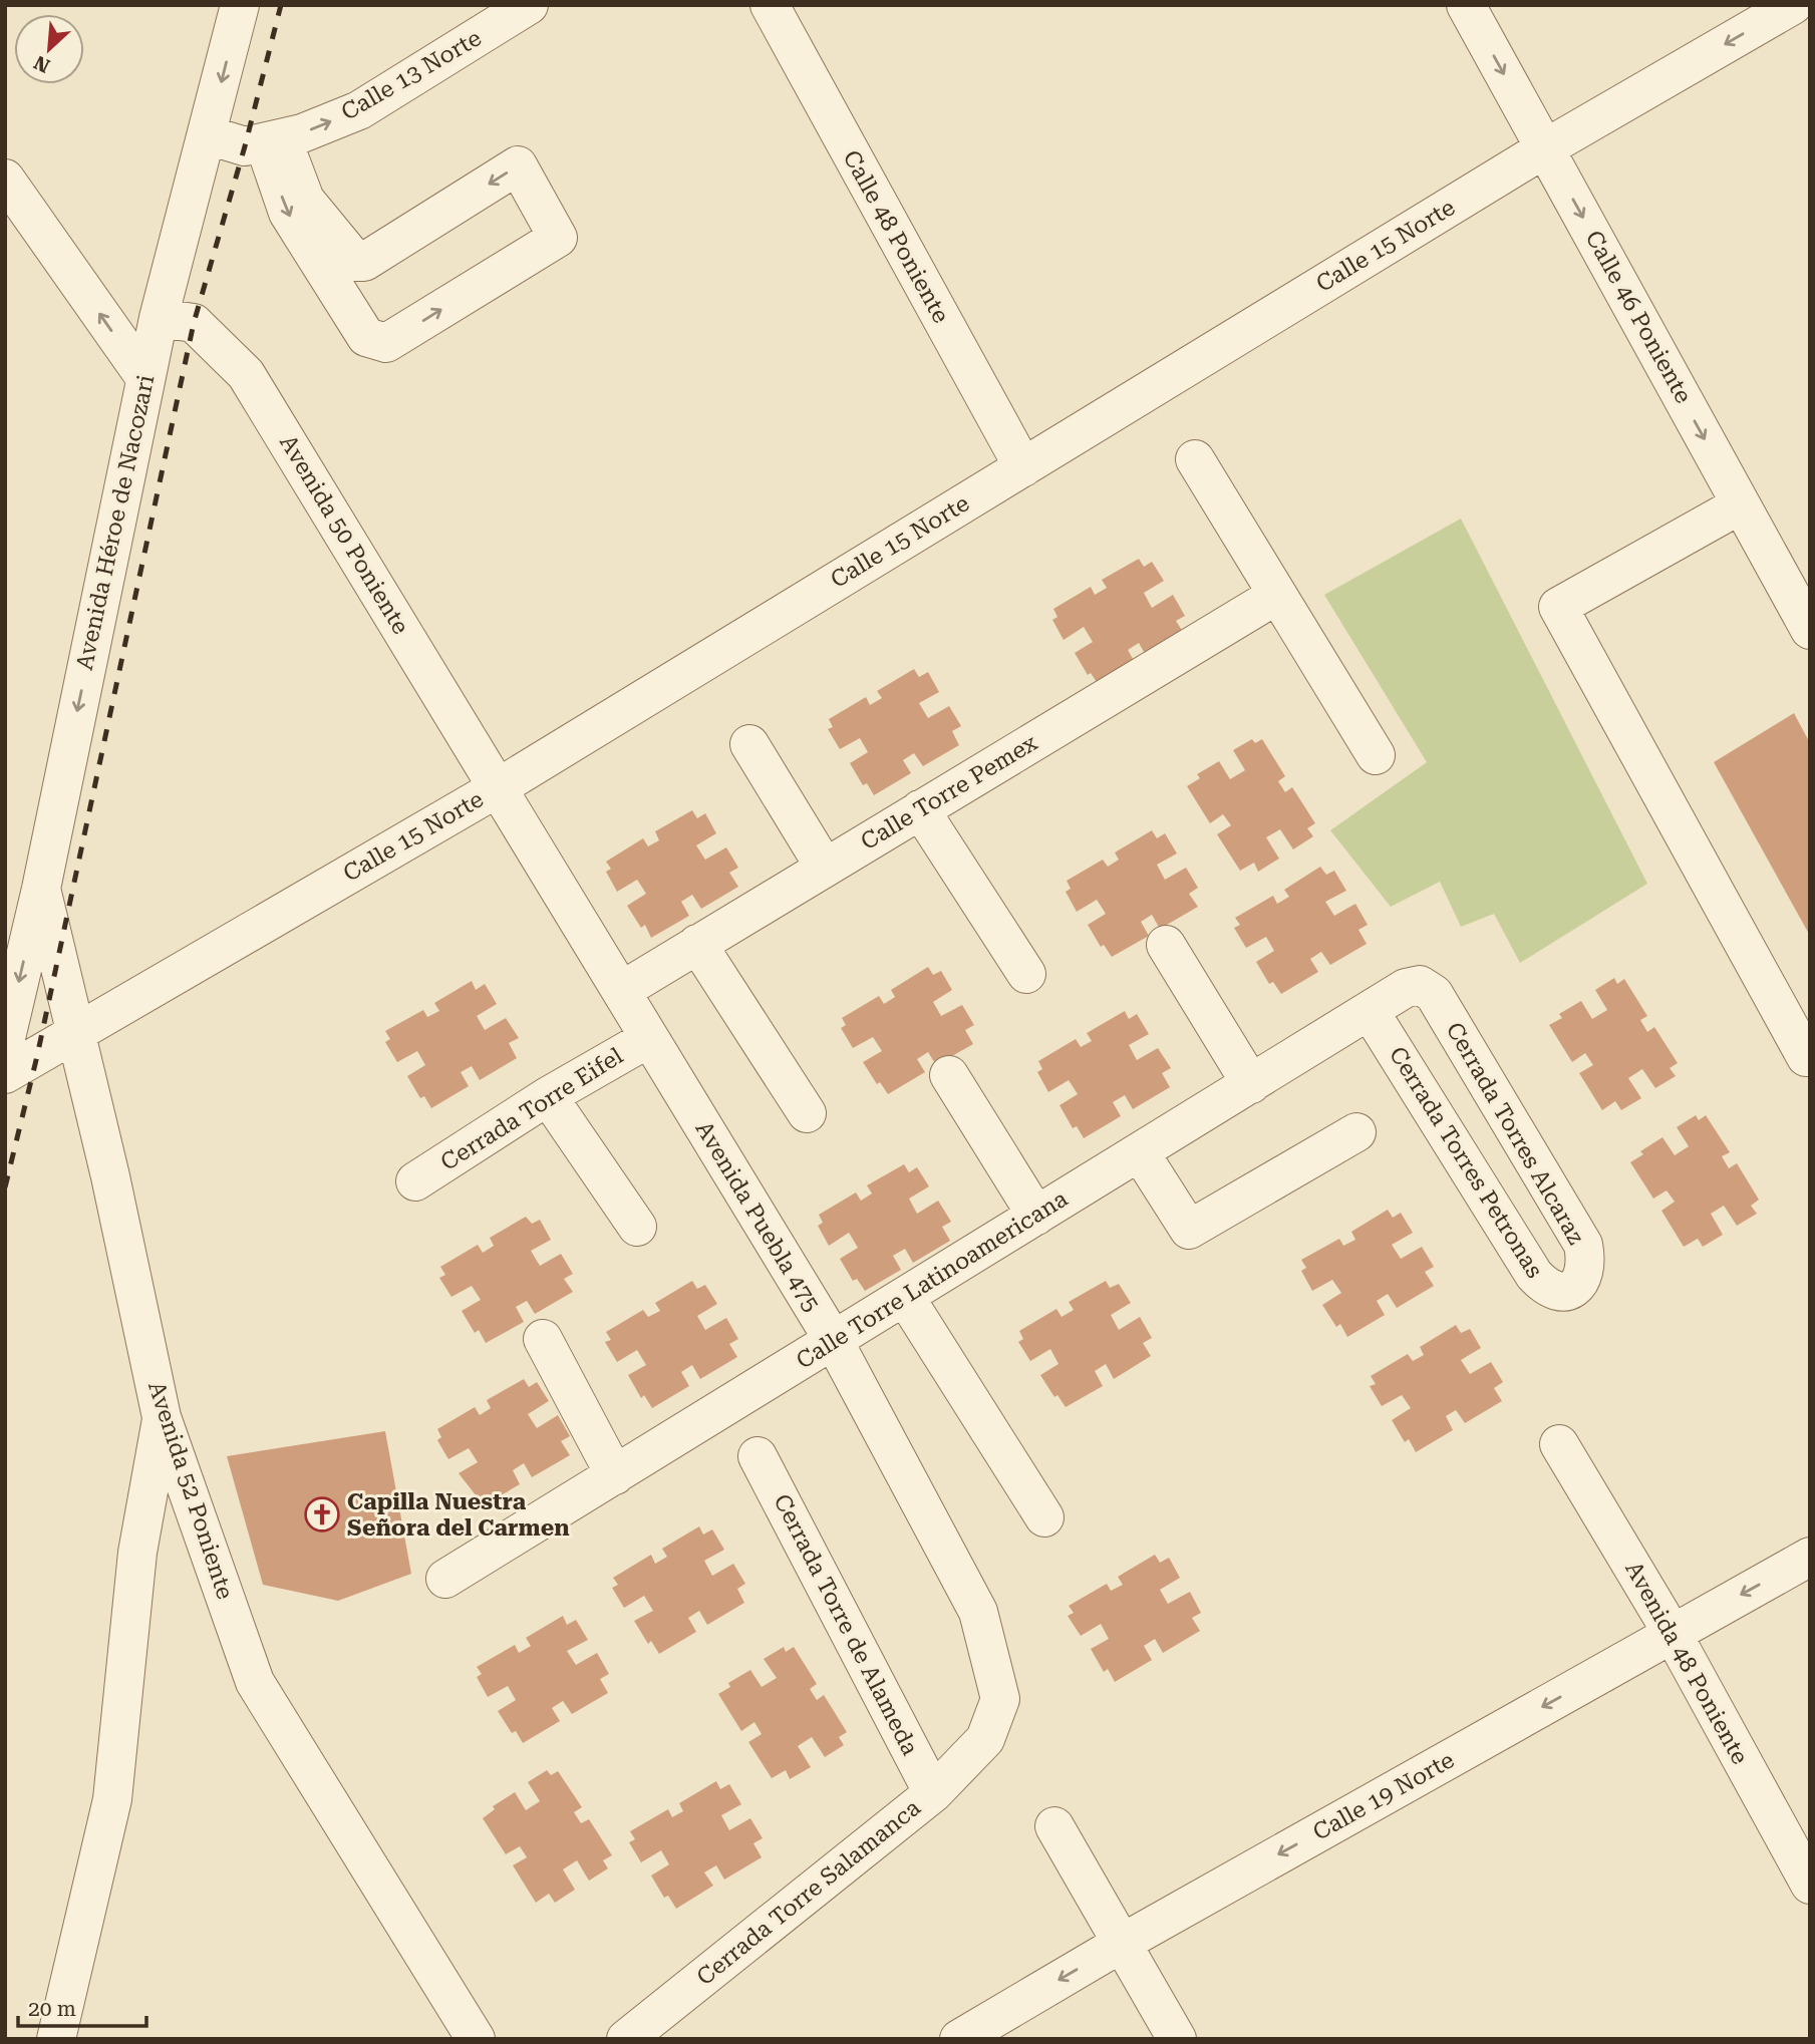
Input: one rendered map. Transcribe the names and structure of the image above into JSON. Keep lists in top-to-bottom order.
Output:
{
  "streets": {
    "street": [
      "Calle 13 Norte",
      "Calle 48 Poniente",
      "Calle 15 Norte",
      "Calle 46 Poniente",
      "Avenida Héroe de Nacozari",
      "Avenida 50 Poniente",
      "Calle Torre Pemex",
      "Cerrada Torre Eifel",
      "Cerrada Torres Alcaraz",
      "Cerrada Torres Petronas",
      "Avenida Puebla 475",
      "Calle Torre Latinoamericana",
      "Avenida 52 Poniente",
      "Cerrada Torre de Alameda",
      "Avenida 48 Poniente",
      "Calle 19 Norte",
      "Cerrada Torre Salamanca"
    ]
  },
  "crossings": [
    ["Calle 13 Norte", "Avenida Héroe de Nacozari"],
    ["Calle 48 Poniente", "Calle 15 Norte"],
    ["Calle 15 Norte", "Calle 46 Poniente"],
    ["Calle 15 Norte", "Avenida 50 Poniente"],
    ["Calle 15 Norte", "Avenida Puebla 475"],
    ["Calle 15 Norte", "Avenida 52 Poniente"],
    ["Avenida Héroe de Nacozari", "Avenida 50 Poniente"],
    ["Avenida Héroe de Nacozari", "Avenida 52 Poniente"],
    ["Avenida 50 Poniente", "Avenida Puebla 475"],
    ["Calle Torre Pemex", "Avenida Puebla 475"],
    ["Cerrada Torre Eifel", "Avenida Puebla 475"],
    ["Cerrada Torres Alcaraz", "Cerrada Torres Petronas"],
    ["Cerrada Torres Alcaraz", "Calle Torre Latinoamericana"],
    ["Cerrada Torres Petronas", "Calle Torre Latinoamericana"],
    ["Avenida Puebla 475", "Calle Torre Latinoamericana"],
    ["Avenida Puebla 475", "Cerrada Torre Salamanca"],
    ["Cerrada Torre de Alameda", "Cerrada Torre Salamanca"],
    ["Avenida 48 Poniente", "Calle 19 Norte"]
  ],
  "one_way": [
    "Calle 13 Norte",
    "Calle 46 Poniente",
    "Avenida Héroe de Nacozari",
    "Calle 19 Norte"
  ],
  "places": {
    "church": ["Capilla Nuestra Señora del Carmen"]
  },
  "scale_bar": "20 m",
  "north": "bottom left"
}
